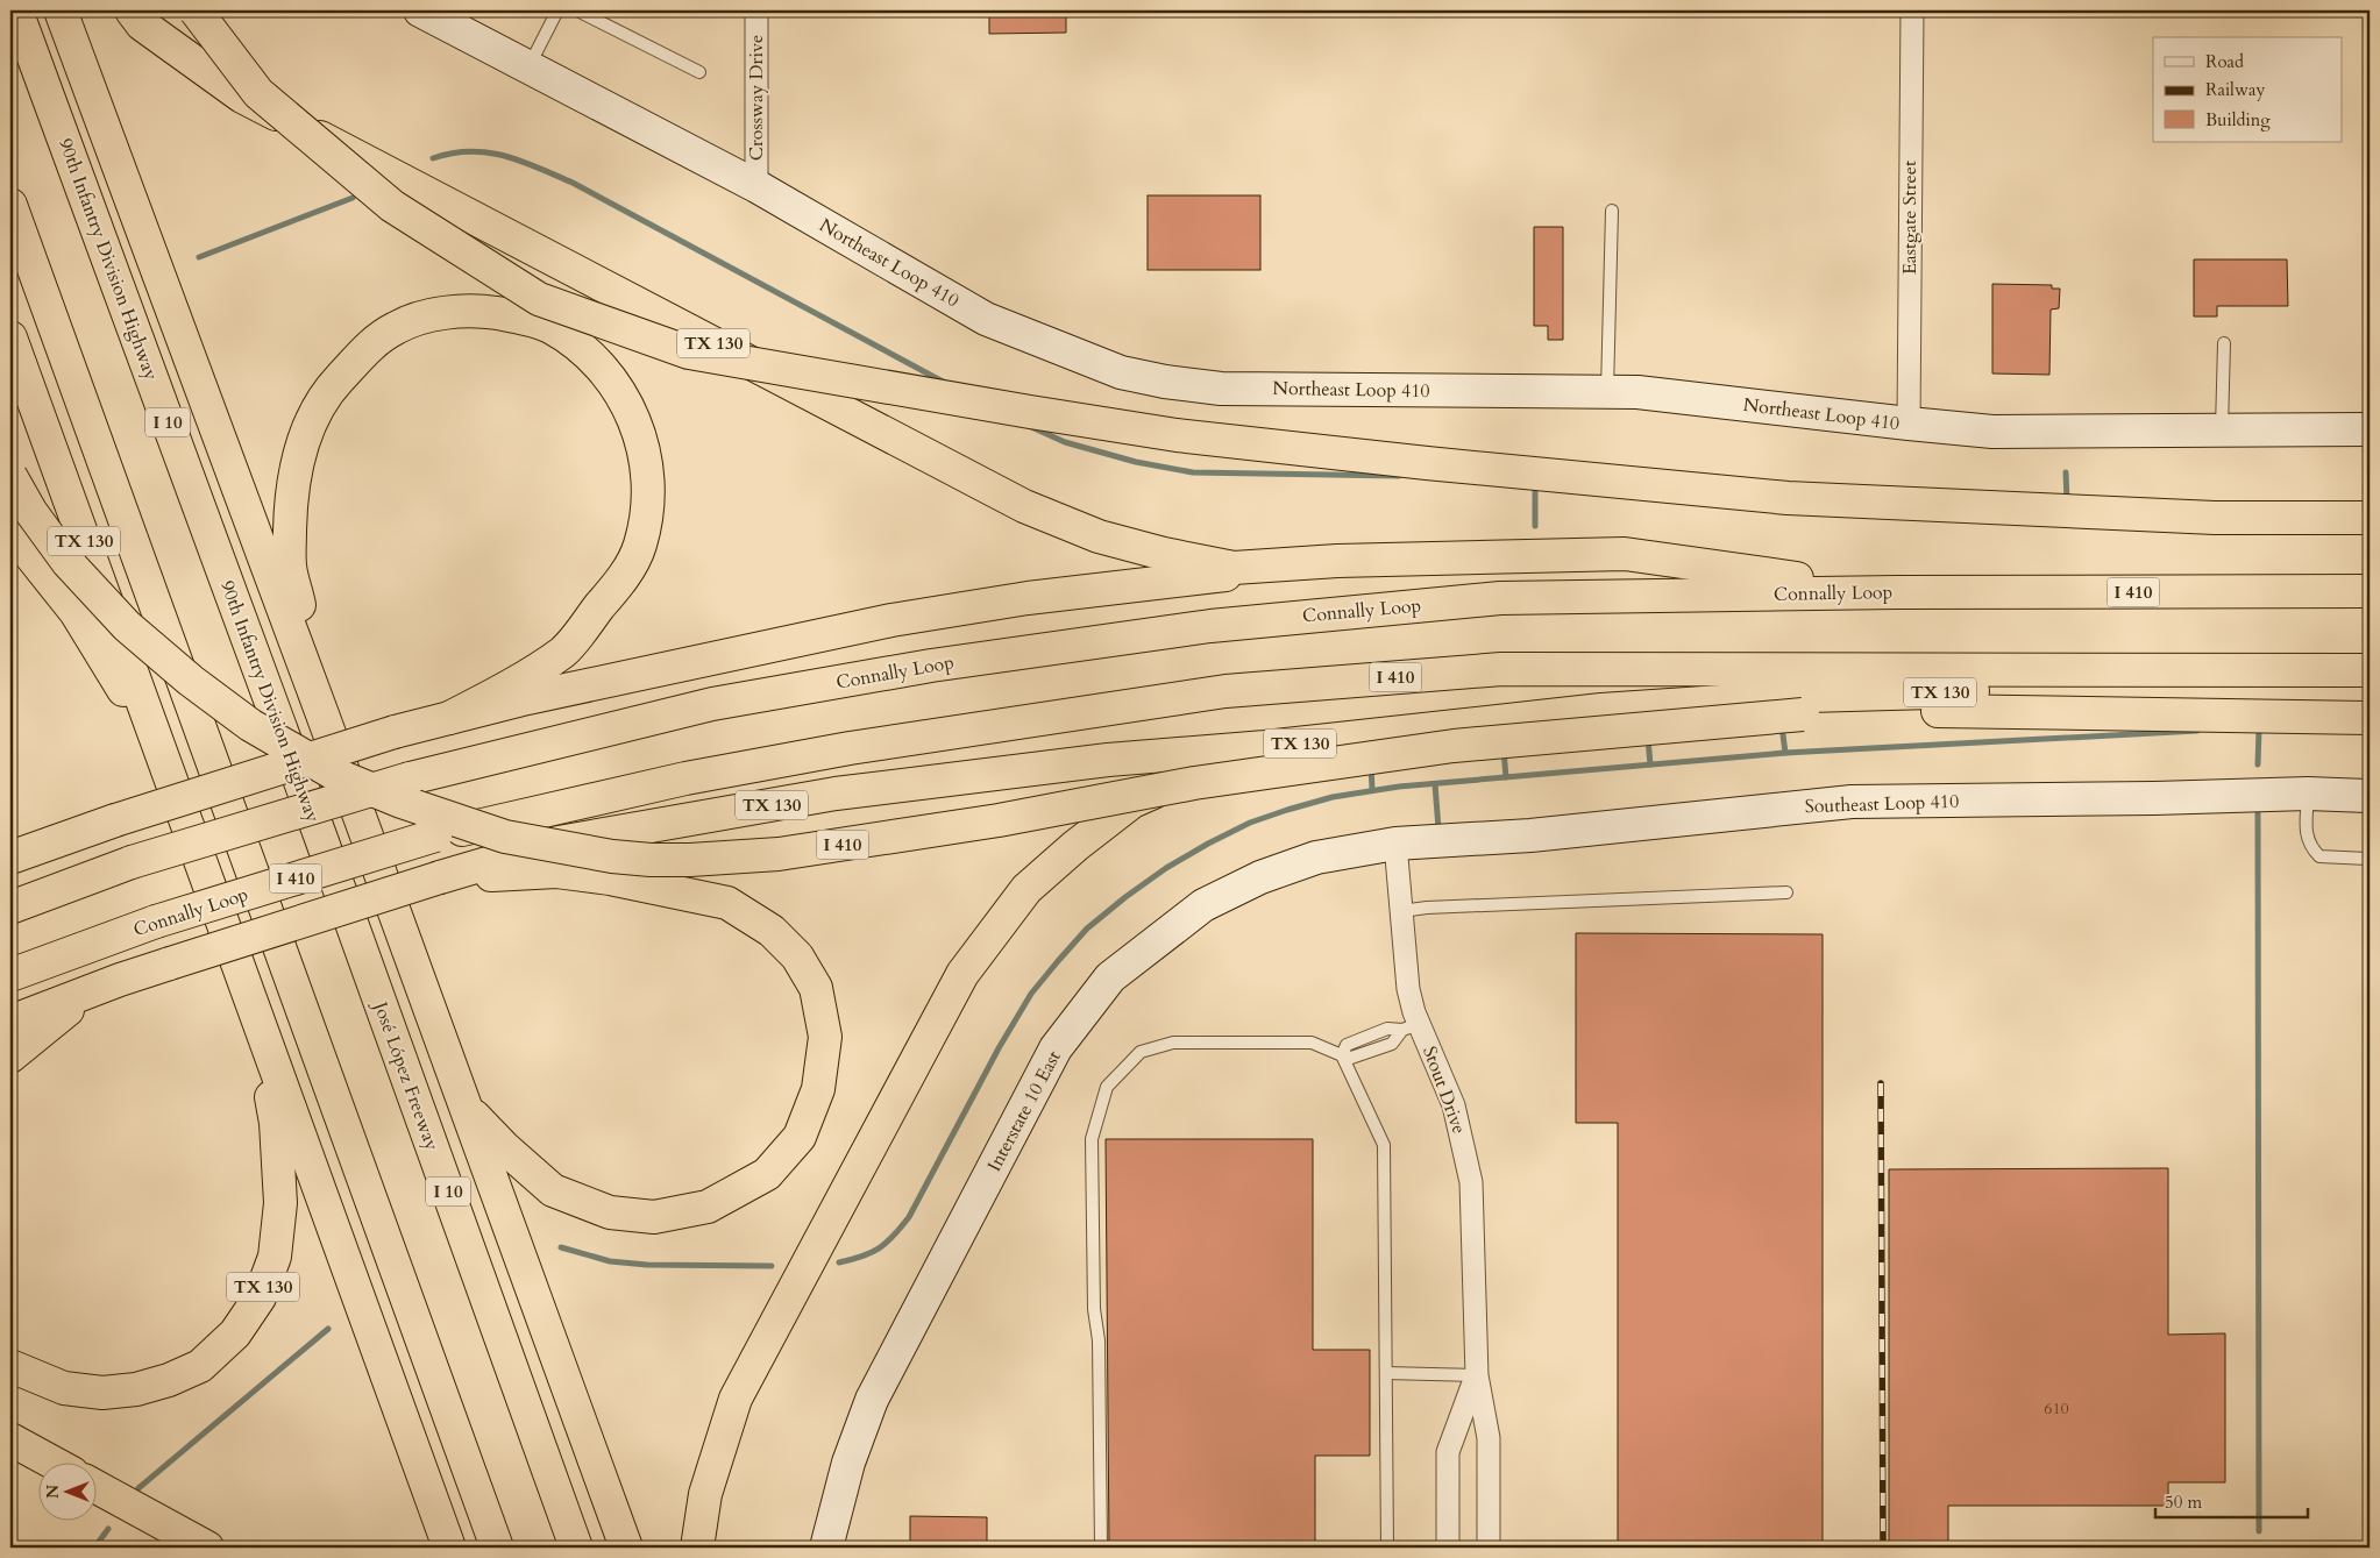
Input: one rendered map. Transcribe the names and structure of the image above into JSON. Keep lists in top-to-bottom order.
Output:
{
  "streets": {
    "highway": [
      "90th Infantry Division Highway",
      "TX 130",
      "I 10",
      "I 410",
      "Connally Loop",
      "José López Freeway"
    ],
    "main road": ["Northeast Loop 410", "Southeast Loop 410", "Interstate 10 East"],
    "street": ["Crossway Drive", "Eastgate Street", "Stout Drive"]
  },
  "crossings": [
    ["Crossway Drive", "Northeast Loop 410"],
    ["Eastgate Street", "Northeast Loop 410"],
    ["90th Infantry Division Highway", "José López Freeway"],
    ["TX 130", "Connally Loop"],
    ["Southeast Loop 410", "Stout Drive"],
    ["Southeast Loop 410", "Interstate 10 East"],
    ["Stout Drive", "Interstate 10 East"]
  ],
  "house_numbers": ["610"],
  "legend": ["Road", "Railway", "Building"],
  "scale_bar": "50 m",
  "north": "left"
}
